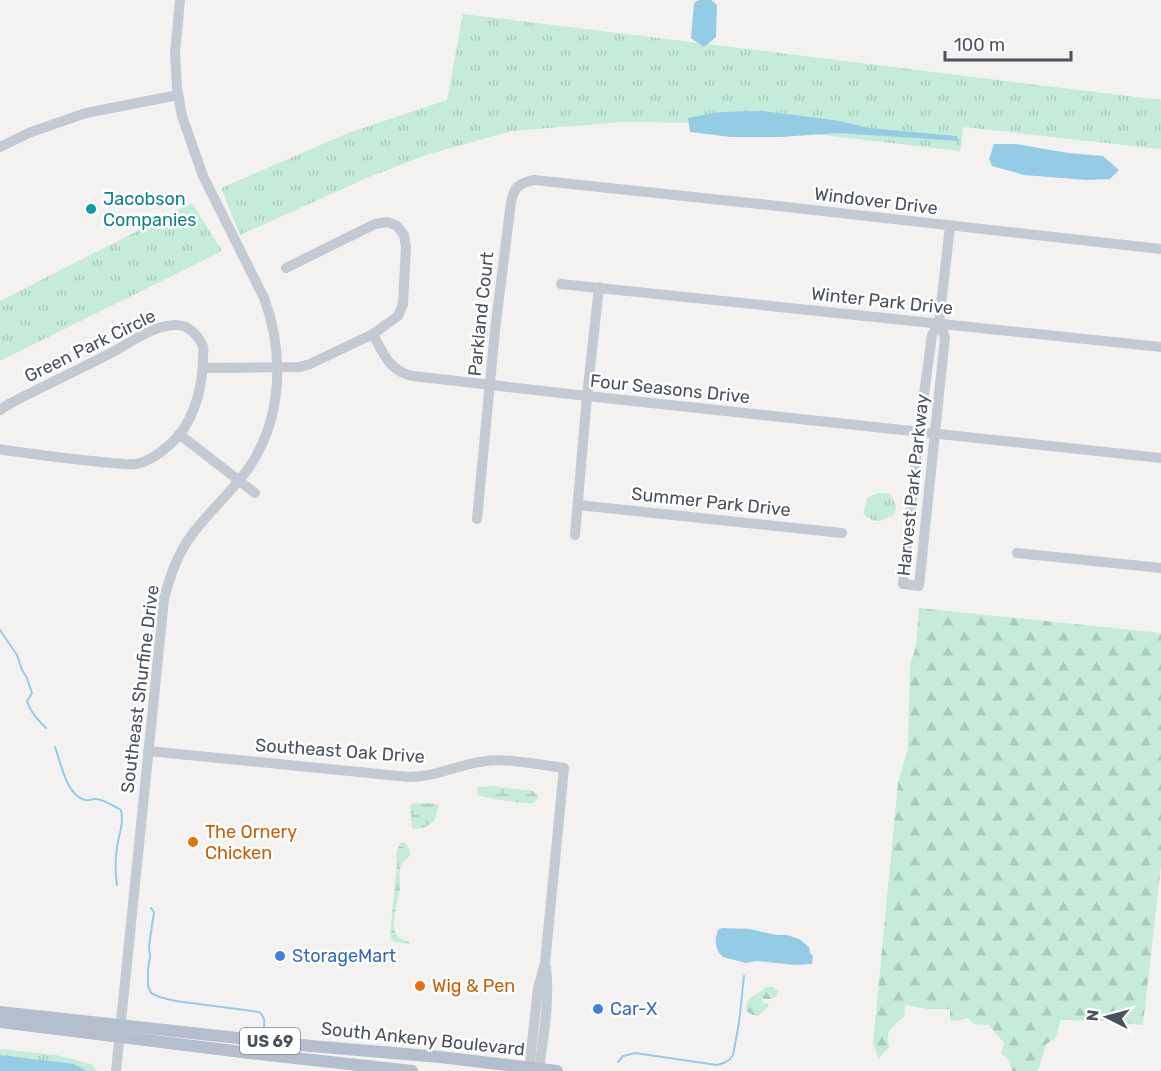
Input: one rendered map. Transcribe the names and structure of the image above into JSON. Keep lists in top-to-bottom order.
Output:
{
  "streets": {
    "main road": ["South Ankeny Boulevard", "US 69"],
    "street": [
      "Windover Drive",
      "Winter Park Drive",
      "Parkland Court",
      "Green Park Circle",
      "Four Seasons Drive",
      "Harvest Park Parkway",
      "Summer Park Drive",
      "Southeast Shurfine Drive",
      "Southeast Oak Drive"
    ]
  },
  "crossings": [
    ["Windover Drive", "Parkland Court"],
    ["Windover Drive", "Harvest Park Parkway"],
    ["Winter Park Drive", "Harvest Park Parkway"],
    ["Parkland Court", "Four Seasons Drive"],
    ["Four Seasons Drive", "Harvest Park Parkway"],
    ["Southeast Shurfine Drive", "Southeast Oak Drive"],
    ["Southeast Shurfine Drive", "South Ankeny Boulevard"],
    ["Southeast Oak Drive", "South Ankeny Boulevard"]
  ],
  "places": [
    "Jacobson Companies",
    "The Ornery Chicken",
    "StorageMart",
    "Wig & Pen",
    "Car-X"
  ],
  "scale_bar": "100 m",
  "north": "left"
}
